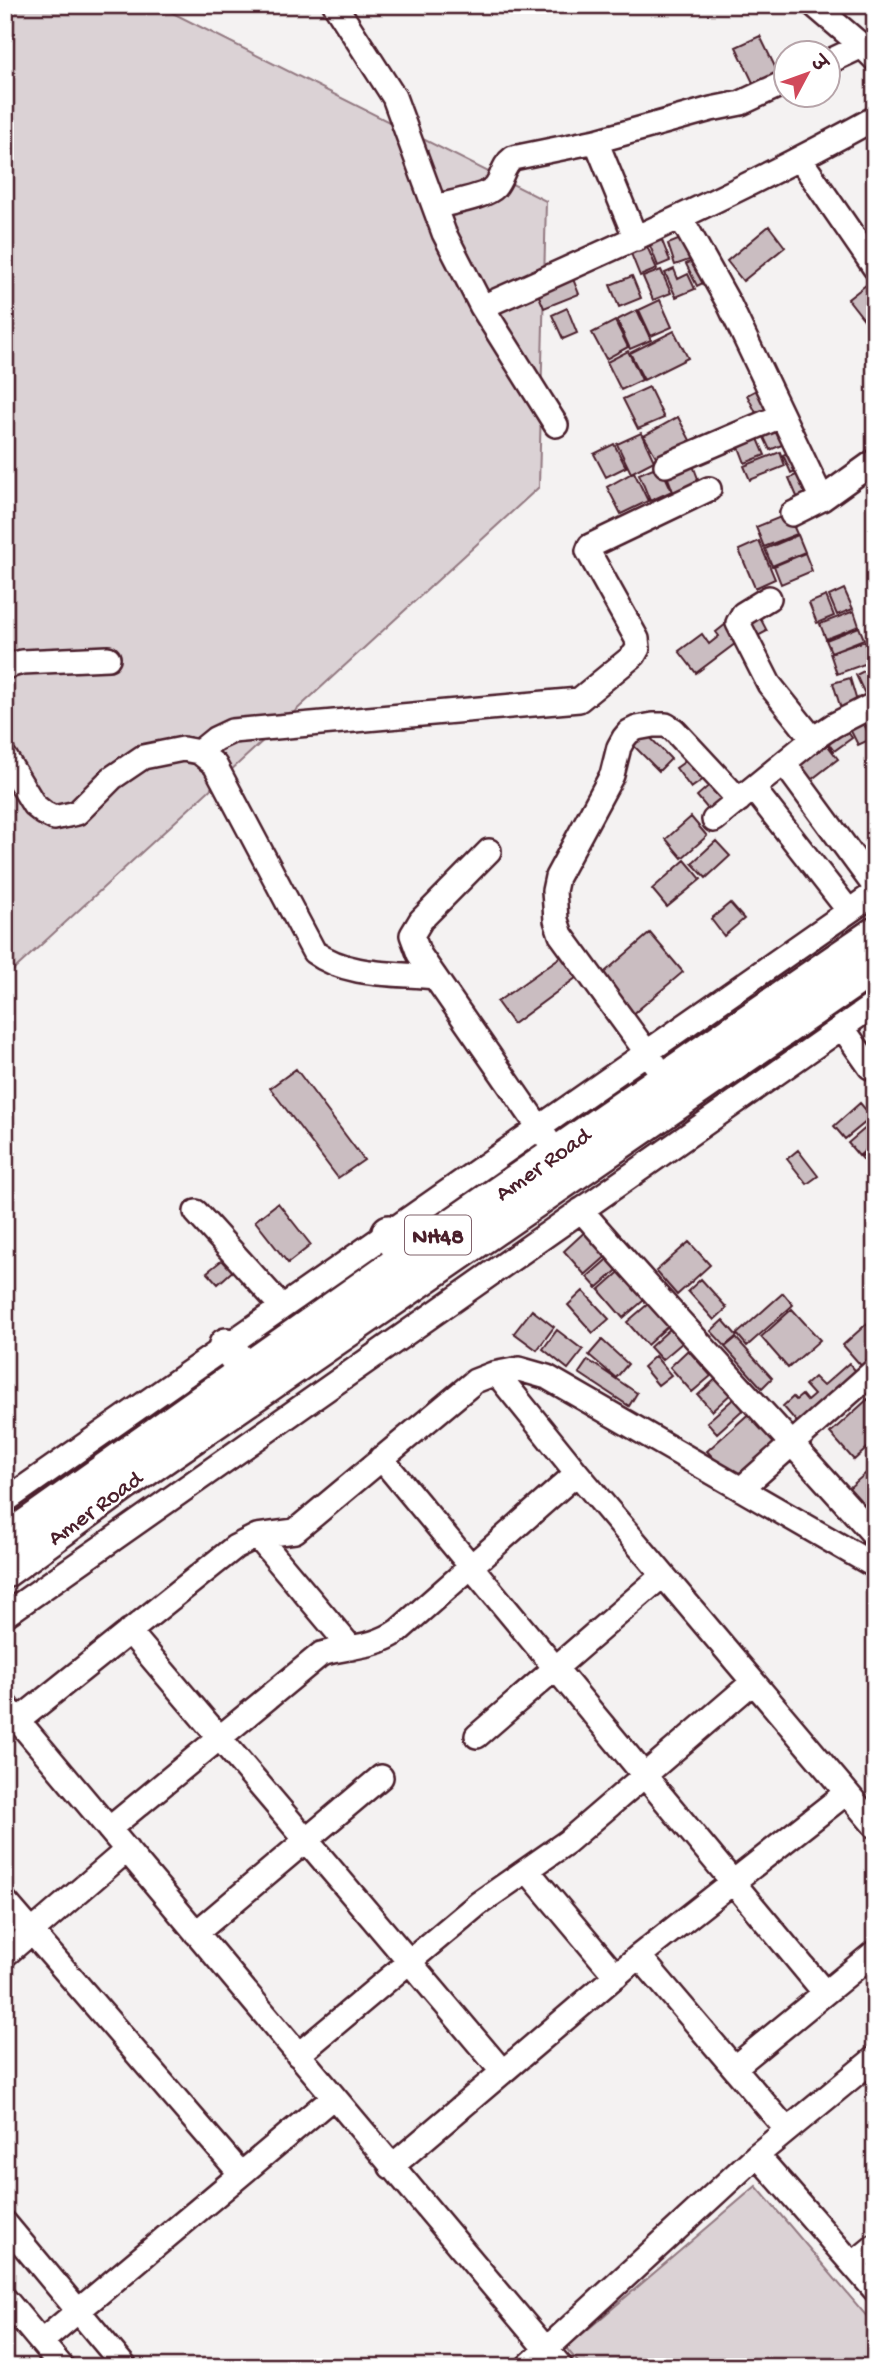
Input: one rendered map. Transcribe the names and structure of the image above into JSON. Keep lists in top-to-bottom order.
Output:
{
  "streets": {
    "highway": ["Amer Road", "NH48"]
  },
  "north": "top right"
}
